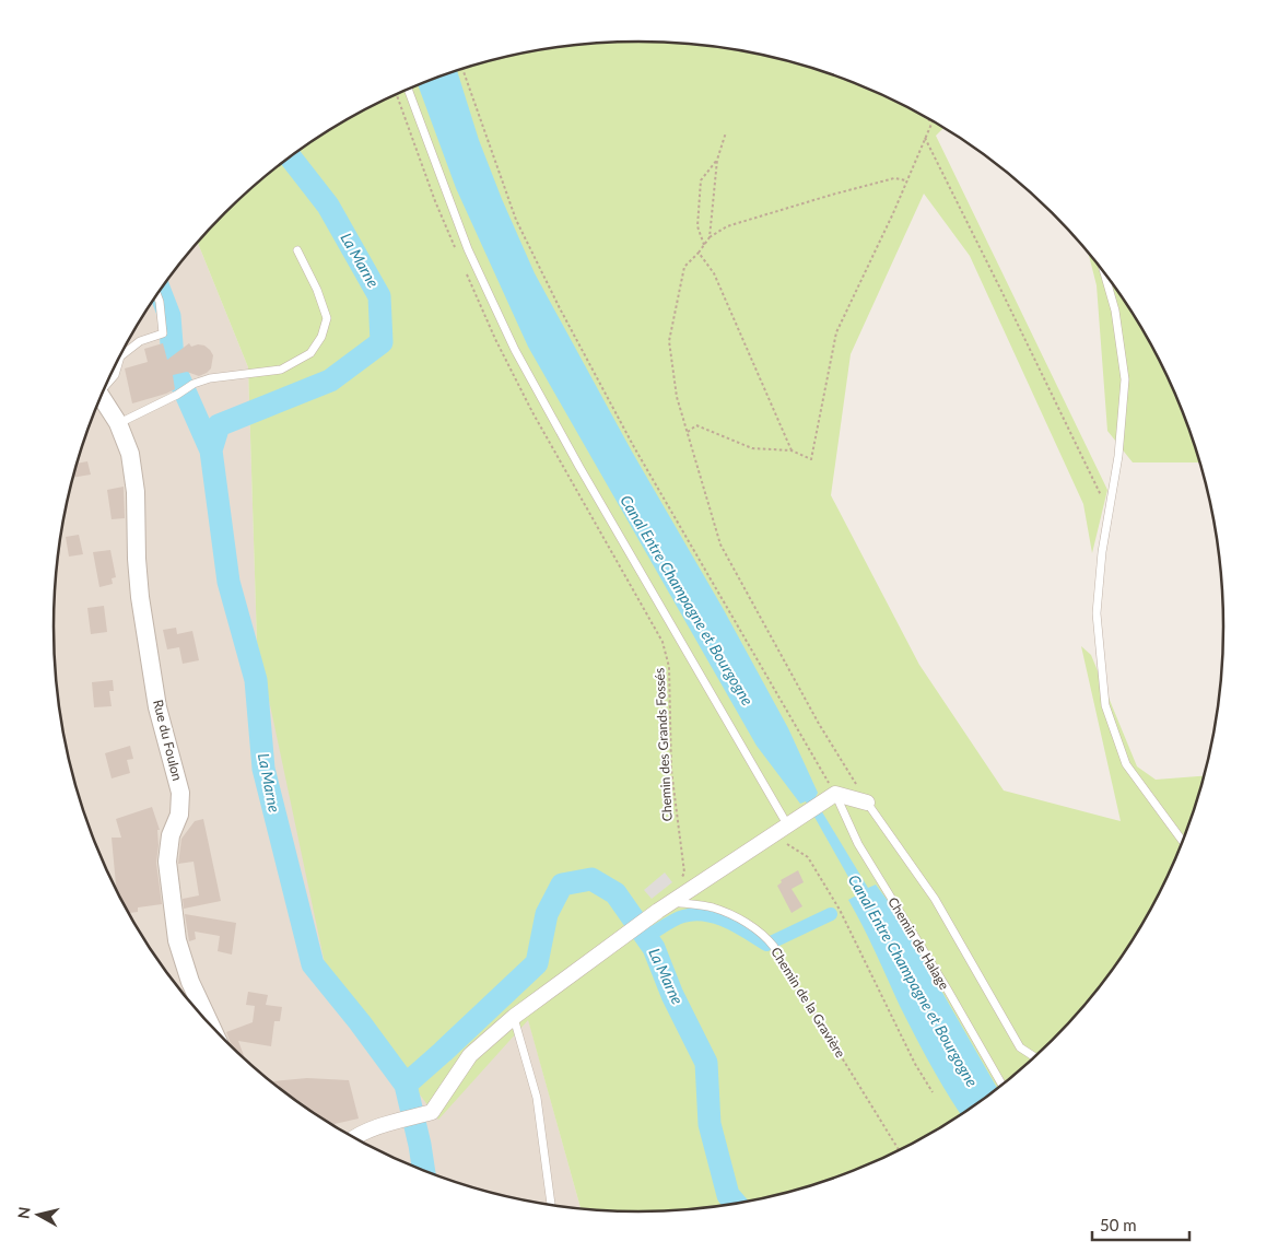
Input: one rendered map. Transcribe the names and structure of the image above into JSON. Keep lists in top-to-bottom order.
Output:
{
  "streets": {
    "street": ["Rue du Foulon"],
    "lane": ["Chemin de Halage", "Chemin de la Gravière"],
    "path": ["Chemin des Grands Fossés"]
  },
  "crossings": [
    ["Chemin des Grands Fossés", "Chemin de la Gravière"]
  ],
  "water": ["La Marne", "Canal Entre Champagne et Bourgogne"],
  "scale_bar": "50 m",
  "north": "left"
}
